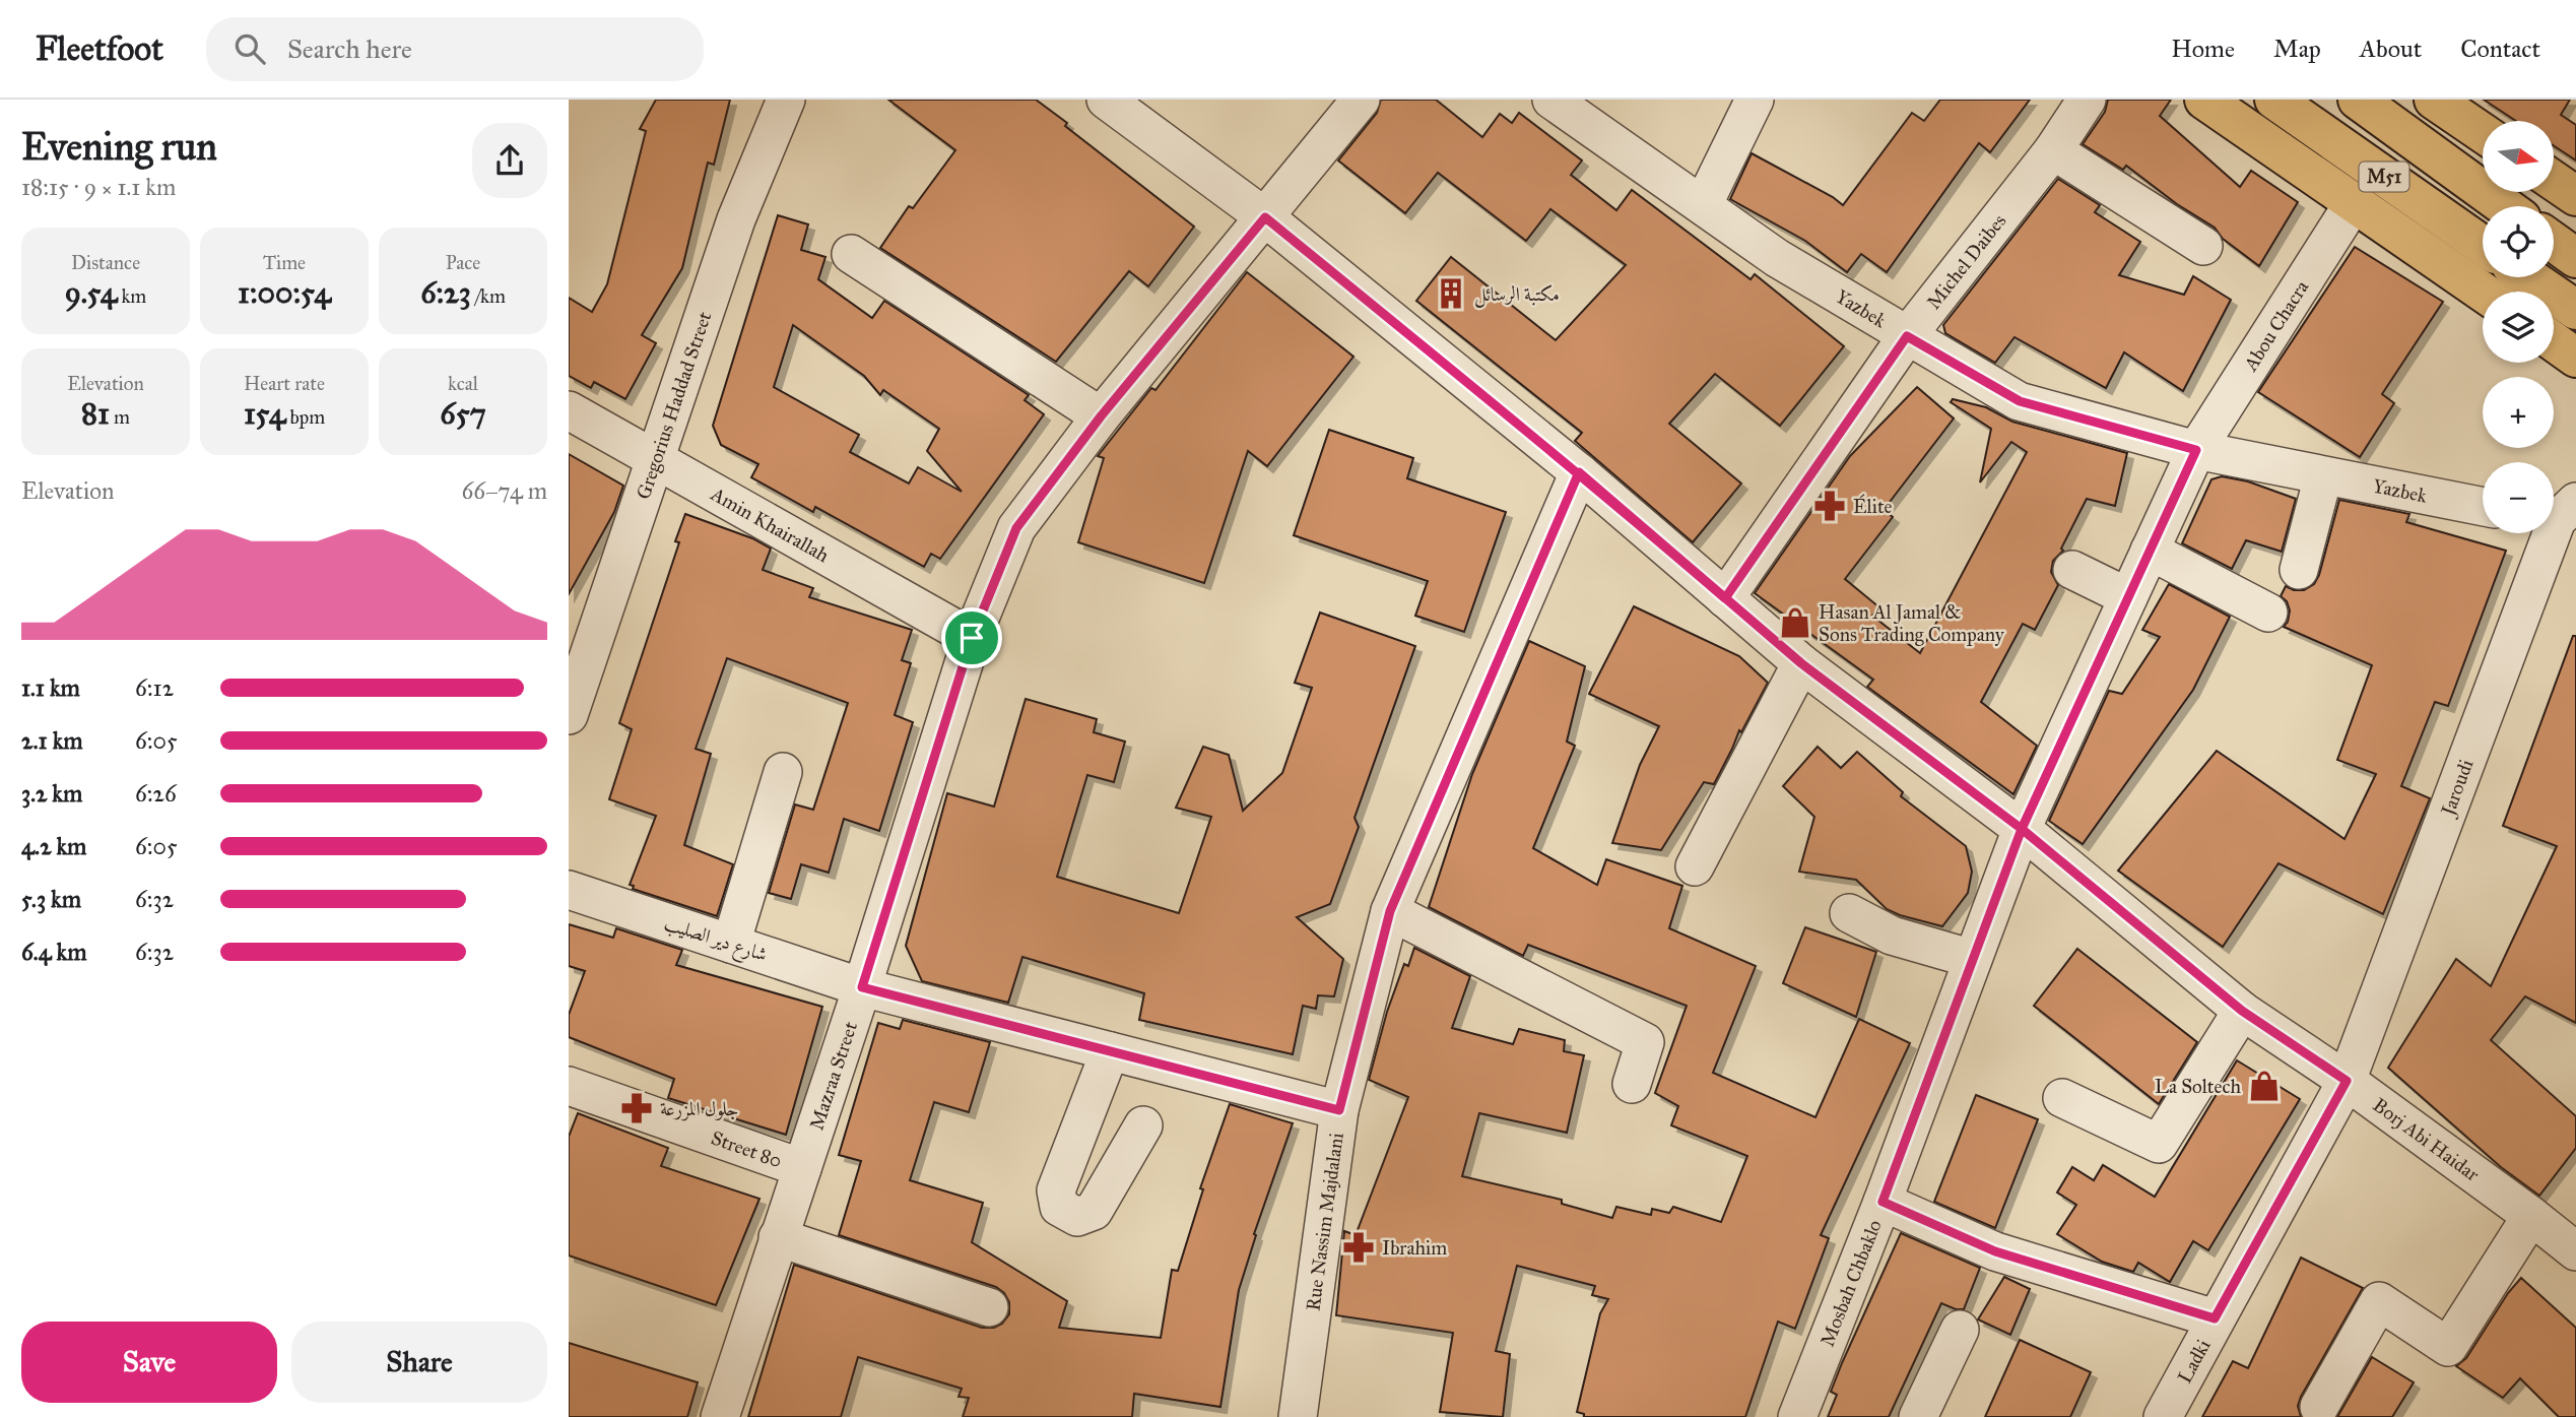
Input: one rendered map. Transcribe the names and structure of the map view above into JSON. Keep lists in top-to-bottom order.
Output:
{
  "streets": {
    "main road": ["M51"],
    "street": [
      "Michel Daibes",
      "Yazbek",
      "Abou Chacra",
      "Gregorius Haddad Street",
      "Amin Khairallah",
      "Jaroudi",
      "شارع دير الصليب",
      "Mazraa Street",
      "Borj Abi Haidar",
      "Street 80",
      "Rue Nassim Majdalani",
      "Mosbah Chbaklo",
      "Ladki"
    ]
  },
  "crossings": [
    ["Michel Daibes", "Yazbek"],
    ["Michel Daibes", "Borj Abi Haidar"],
    ["Yazbek", "Abou Chacra"],
    ["Abou Chacra", "Mosbah Chbaklo"],
    ["Gregorius Haddad Street", "Amin Khairallah"],
    ["Amin Khairallah", "Mazraa Street"],
    ["Jaroudi", "Borj Abi Haidar"],
    ["Jaroudi", "Ladki"],
    ["شارع دير الصليب", "Mazraa Street"],
    ["شارع دير الصليب", "Rue Nassim Majdalani"],
    ["Mazraa Street", "Borj Abi Haidar"],
    ["Mazraa Street", "Street 80"],
    ["Borj Abi Haidar", "Rue Nassim Majdalani"],
    ["Borj Abi Haidar", "Mosbah Chbaklo"],
    ["Borj Abi Haidar", "Ladki"]
  ],
  "places": {
    "building": ["مكتبة الرسائل"],
    "pharmacy": ["Élite", "جلول المزرعة", "Ibrahim"],
    "shop": ["Hasan Al Jamal & Sons Trading Company", "La Soltech"]
  },
  "north": "right",
  "page": {
    "header": "Fleetfoot",
    "search": "Search here",
    "nav": [
      "Home",
      "Map",
      "About",
      "Contact"
    ],
    "heading": ["Evening run", "18:15 · 9 × 1.1 km"],
    "map_buttons": ["+", "−"],
    "stats": [
      ["Distance", "9.54 km"],
      ["Time", "1:00:54"],
      ["Pace", "6:23 /km"],
      ["Elevation", "81 m"],
      ["Heart rate", "154 bpm"],
      ["kcal", "657"]
    ],
    "chart": ["Elevation", "66–74 m"],
    "list": [
      {
        "name": "1.1 km",
        "note": "6:12"
      },
      {
        "name": "2.1 km",
        "note": "6:05"
      },
      {
        "name": "3.2 km",
        "note": "6:26"
      },
      {
        "name": "4.2 km",
        "note": "6:05"
      },
      {
        "name": "5.3 km",
        "note": "6:32"
      },
      {
        "name": "6.4 km",
        "note": "6:32"
      }
    ],
    "buttons": ["Save", "Share"]
  }
}
